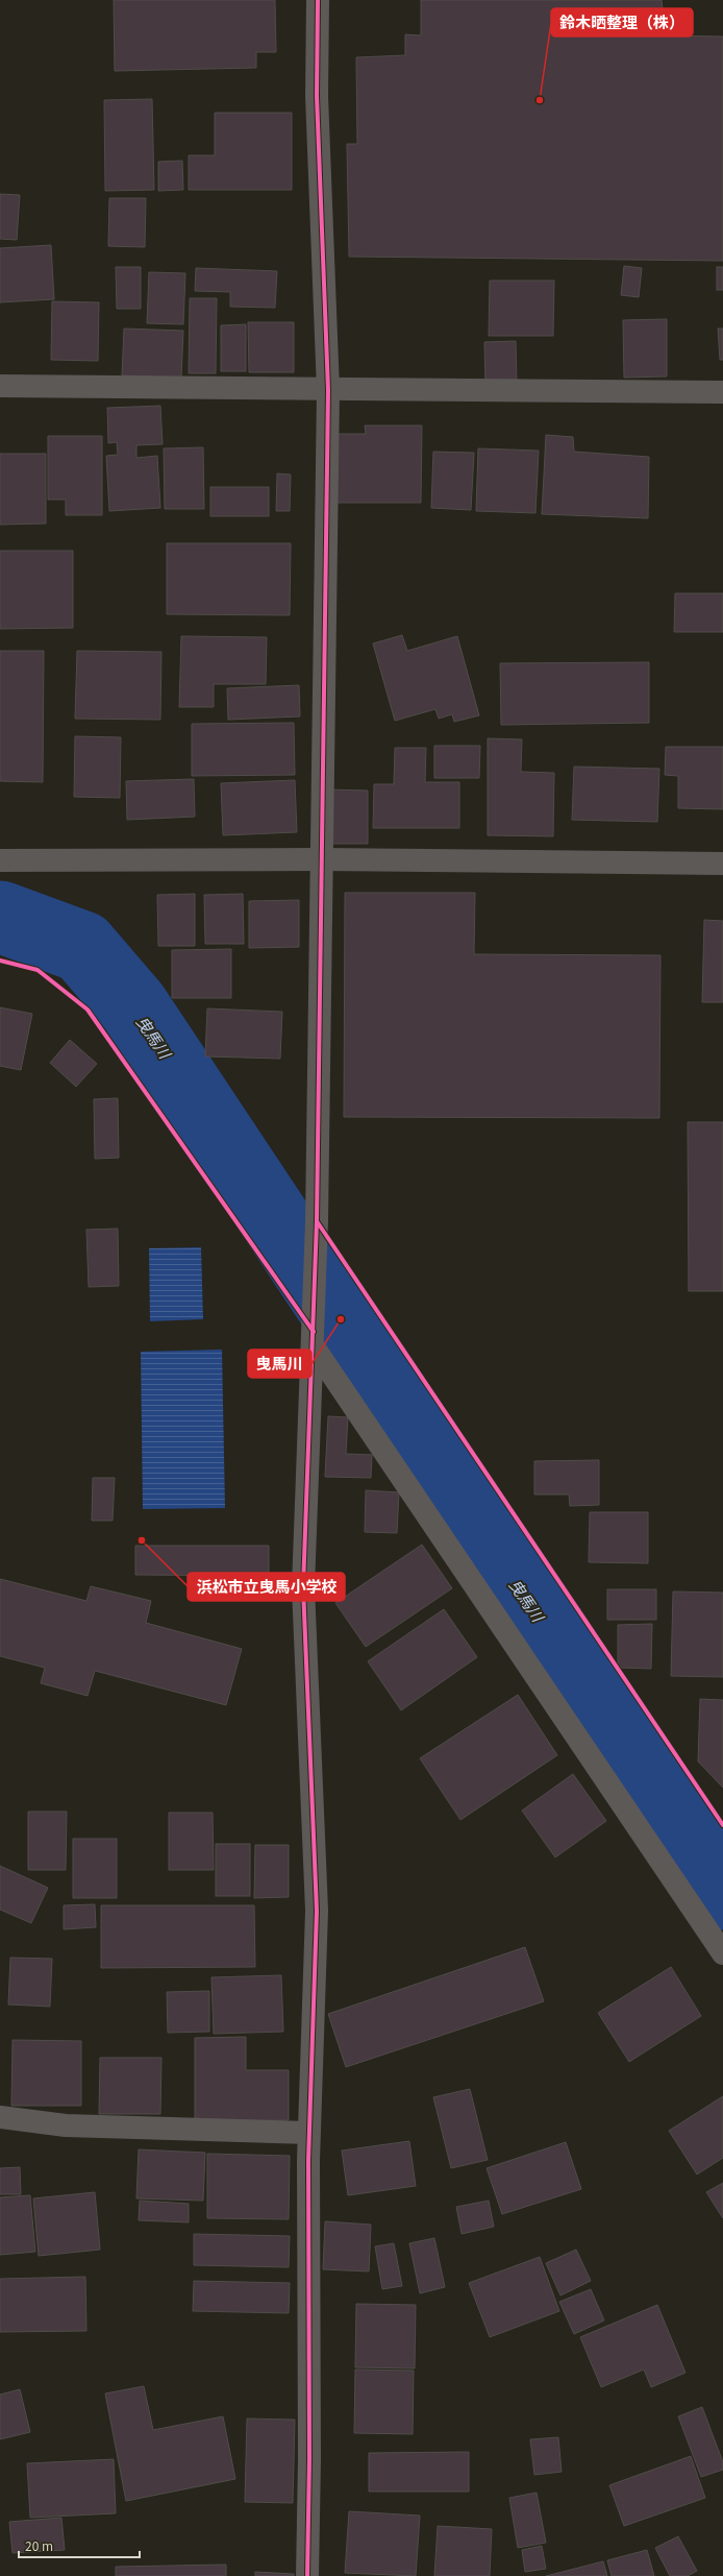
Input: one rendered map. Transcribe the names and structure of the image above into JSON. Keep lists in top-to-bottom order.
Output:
{
  "water": ["曳馬川"],
  "places": ["鈴木晒整理（株）", "曳馬川", "浜松市立曳馬小学校"],
  "scale_bar": "20 m"
}
